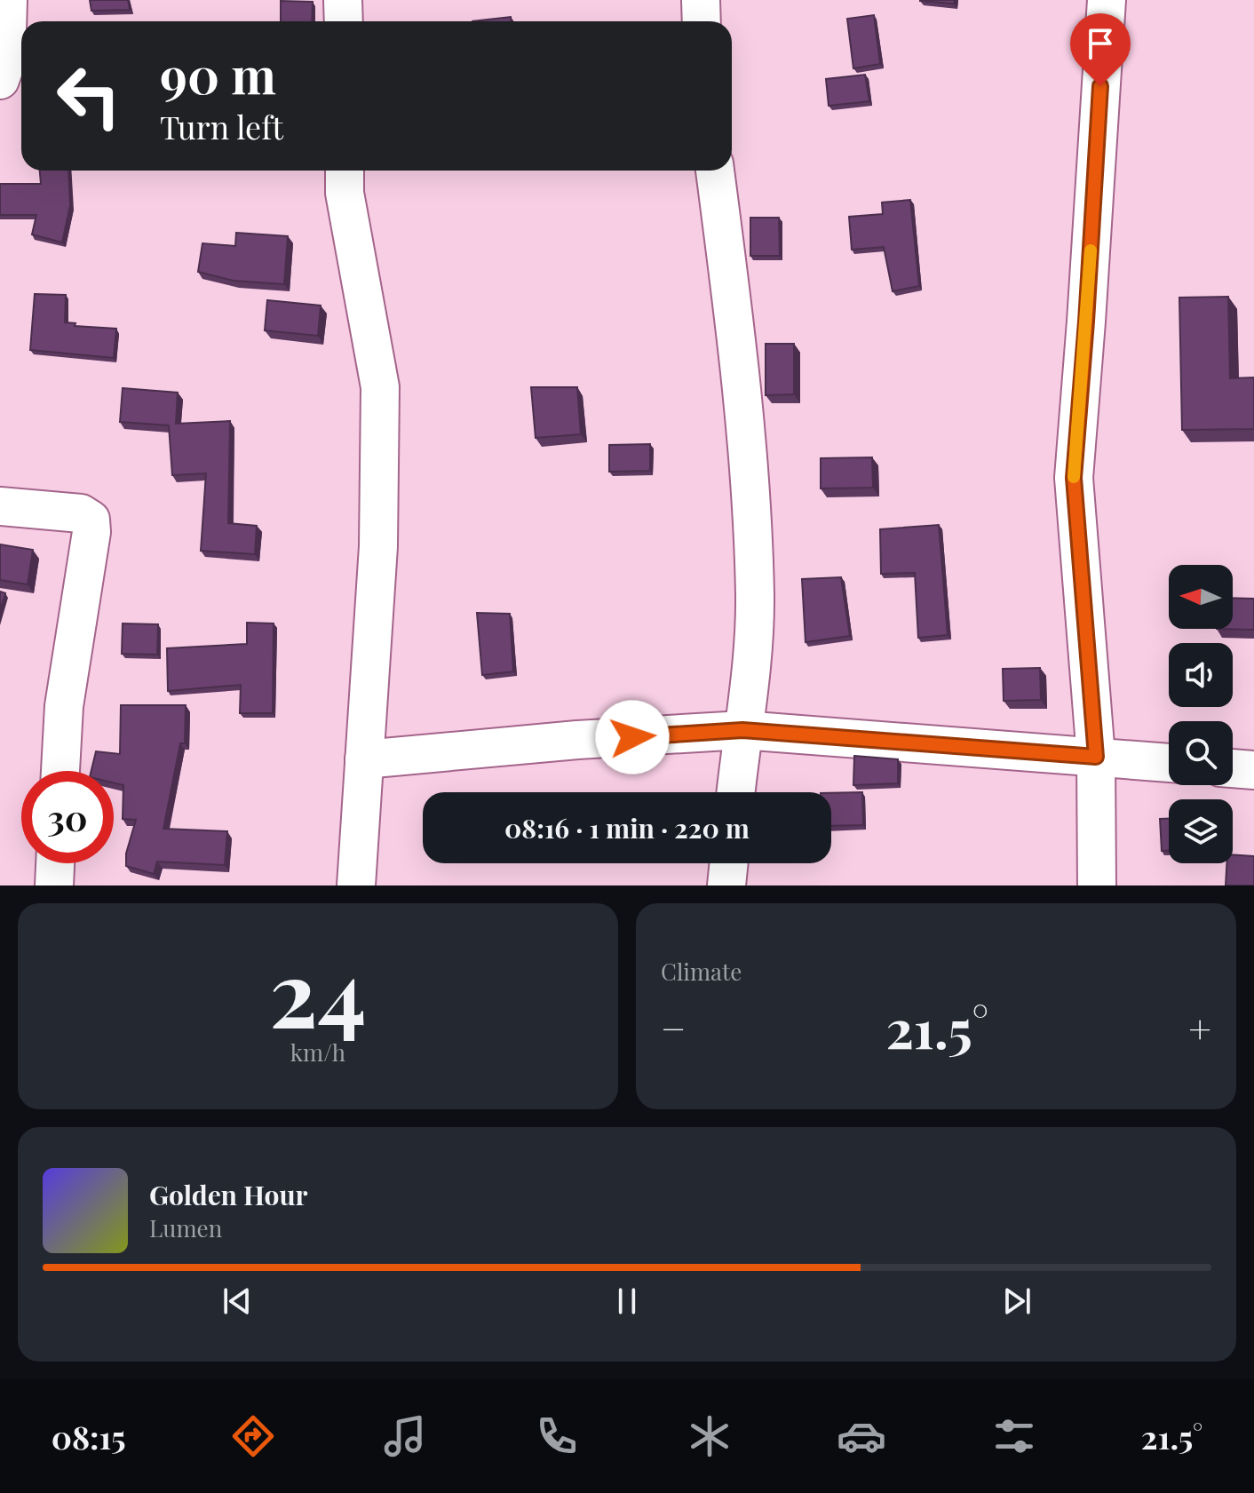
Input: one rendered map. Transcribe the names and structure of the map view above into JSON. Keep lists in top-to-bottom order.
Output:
{
  "north": "left",
  "page": {
    "turn": ["90 m", "Turn left"],
    "limit": "30",
    "trip": "08:16 · 1 min · 220 m",
    "tile": [
      ["24", "km/h"],
      "Climate"
    ],
    "heat": ["−", "21.5°", "+"],
    "song": ["Golden Hour", "Lumen"],
    "tabs": ["08:15", "21.5°"]
  }
}
